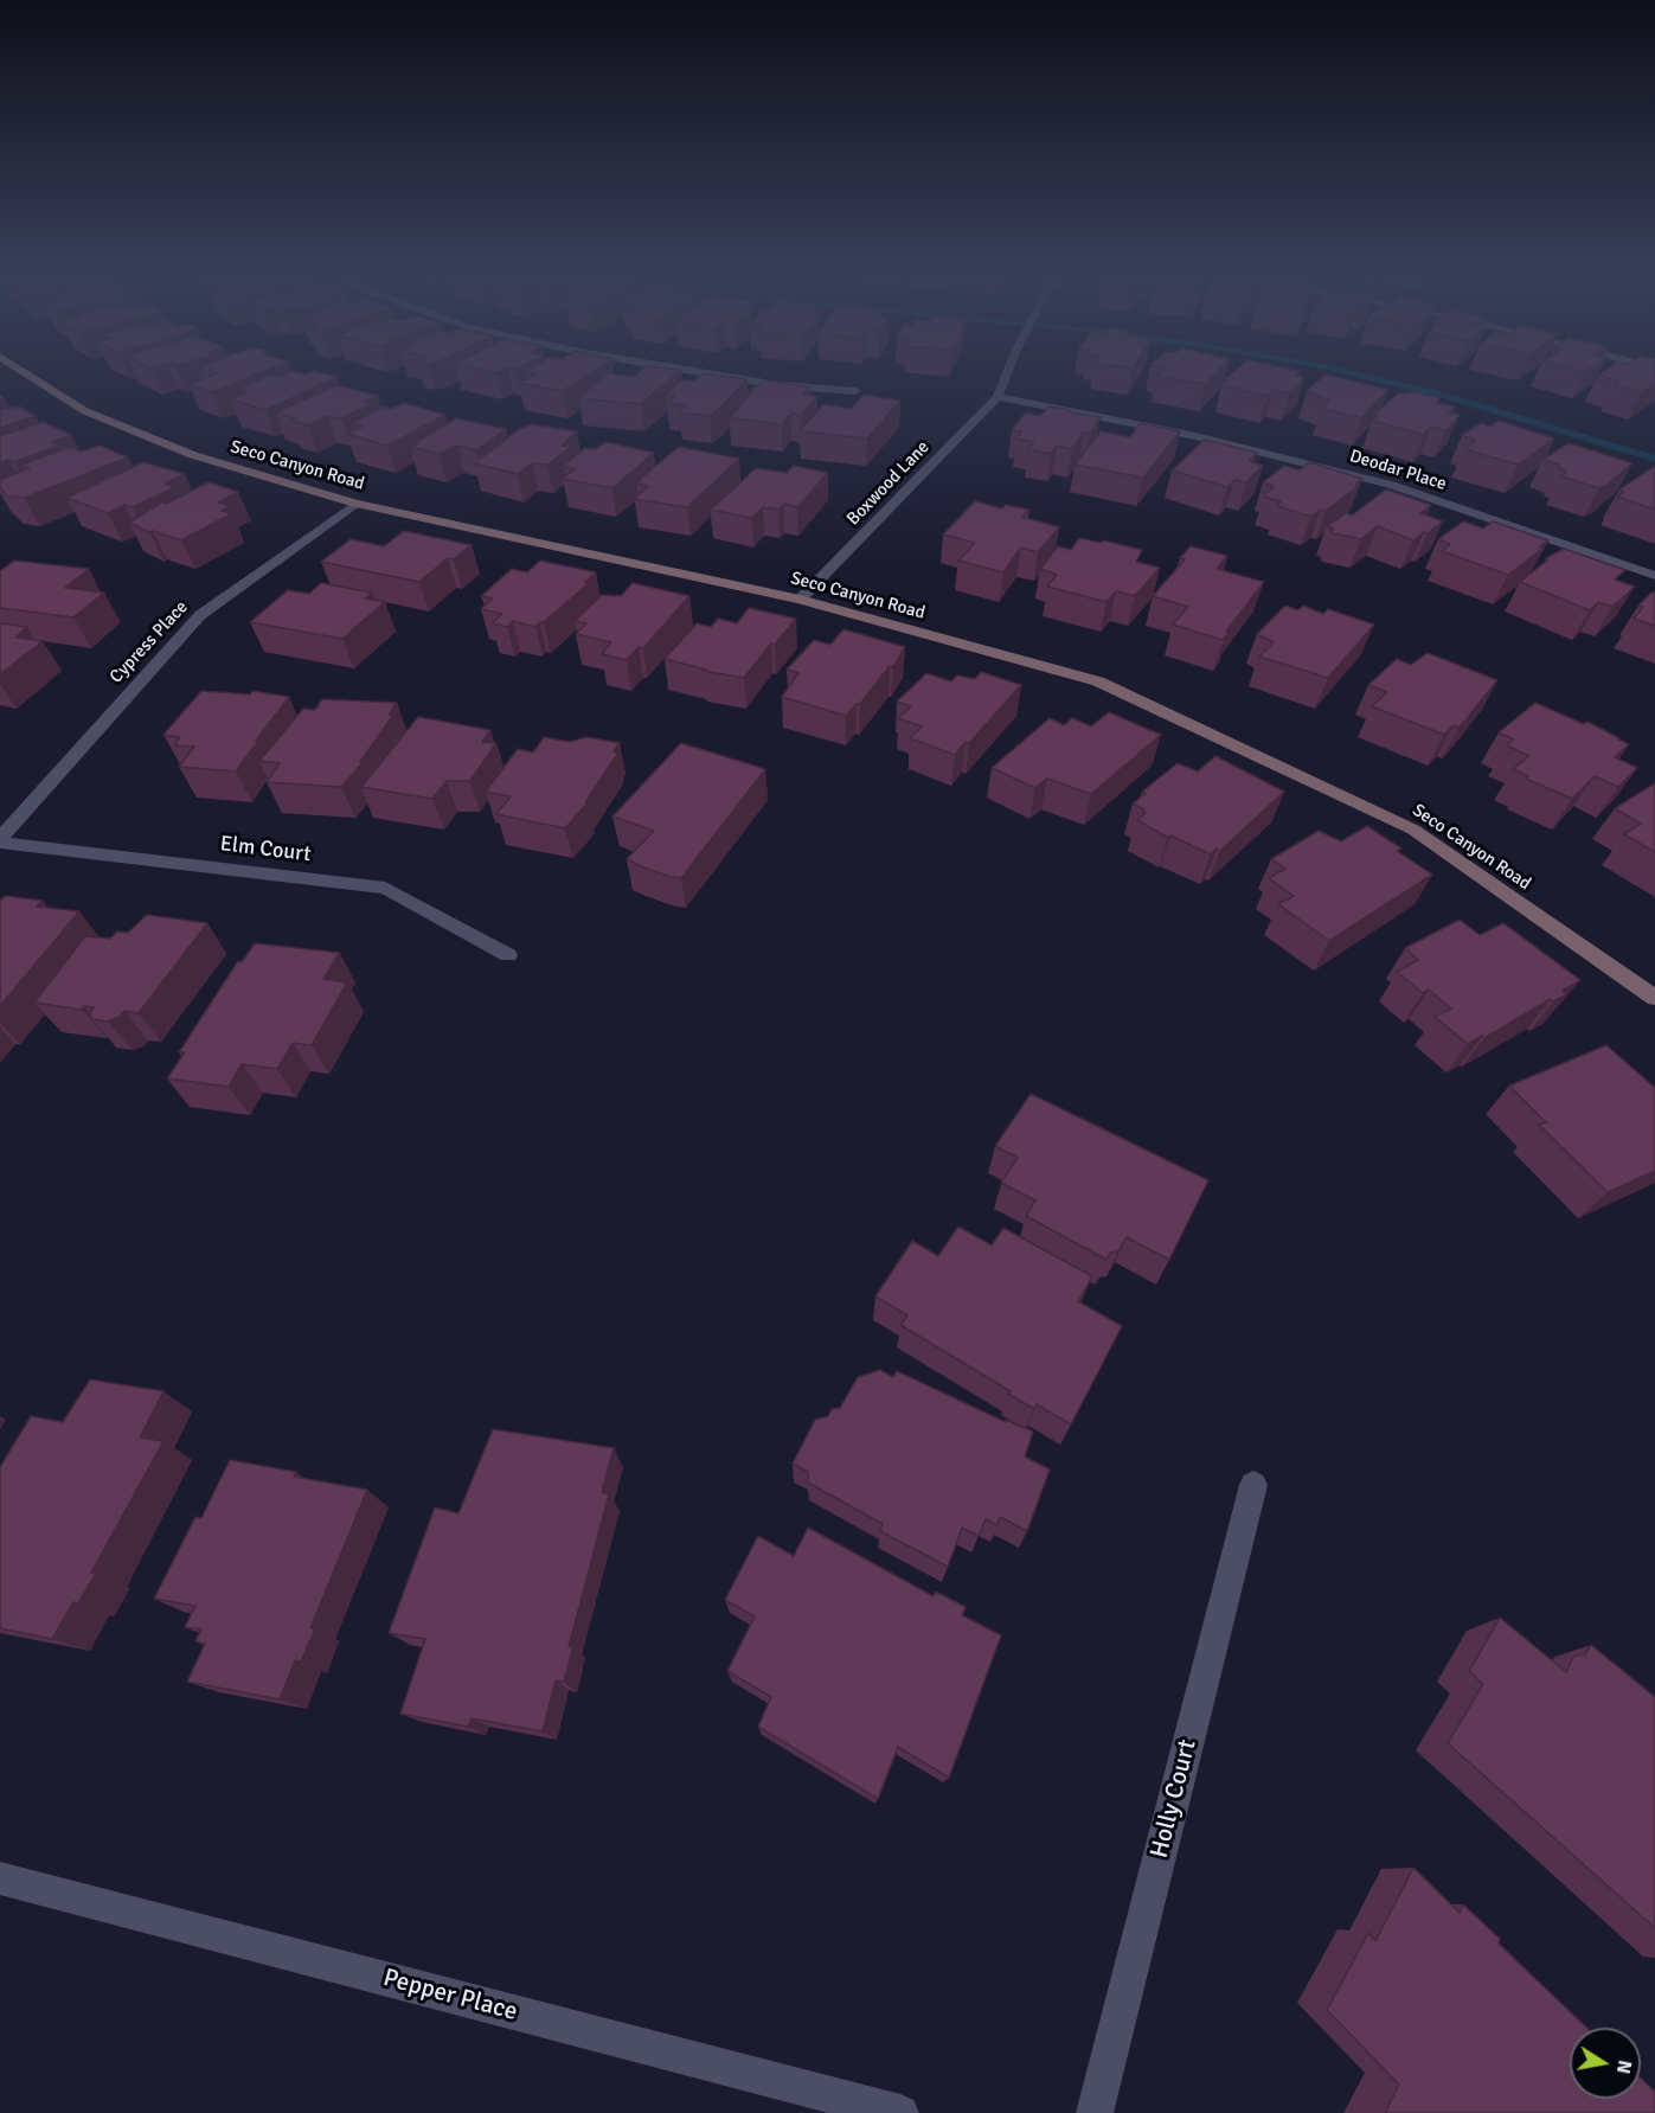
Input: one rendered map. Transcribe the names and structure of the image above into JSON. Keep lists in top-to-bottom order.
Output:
{
  "streets": {
    "street": [
      "Seco Canyon Road",
      "Deodar Place",
      "Boxwood Lane",
      "Cypress Place",
      "Elm Court",
      "Holly Court",
      "Pepper Place"
    ]
  },
  "crossings": [
    ["Seco Canyon Road", "Boxwood Lane"],
    ["Seco Canyon Road", "Cypress Place"],
    ["Deodar Place", "Boxwood Lane"],
    ["Cypress Place", "Elm Court"]
  ],
  "north": "right"
}
